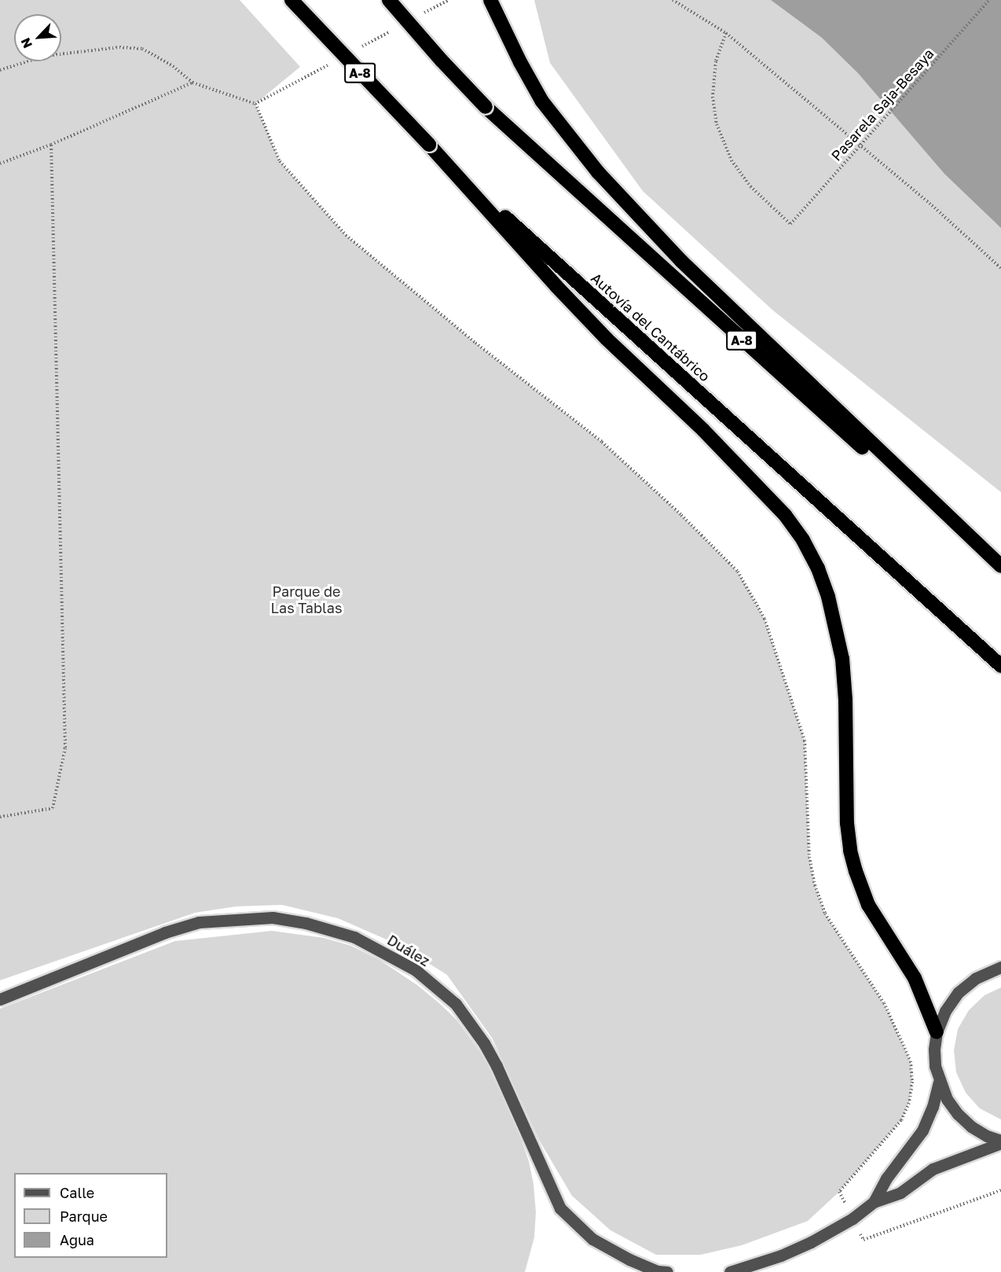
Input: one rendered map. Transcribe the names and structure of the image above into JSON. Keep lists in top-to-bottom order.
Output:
{
  "streets": {
    "highway": ["A-8", "Autovía del Cantábrico"],
    "street": ["Duález"],
    "path": ["Pasarela Saja-Besaya"]
  },
  "parks": ["Parque de Las Tablas"],
  "legend": ["Calle", "Parque", "Agua"],
  "north": "bottom left"
}
